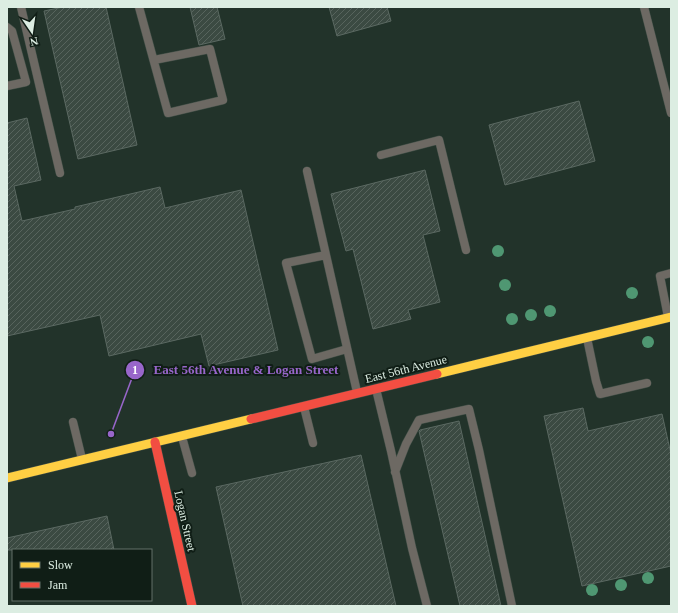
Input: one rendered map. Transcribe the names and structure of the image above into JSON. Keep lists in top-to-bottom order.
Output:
{
  "streets": {
    "street": ["East 56th Avenue", "Logan Street"]
  },
  "crossings": [
    ["East 56th Avenue", "Logan Street"]
  ],
  "places": ["East 56th Avenue & Logan Street"],
  "legend": ["Slow", "Jam"],
  "north": "bottom"
}
